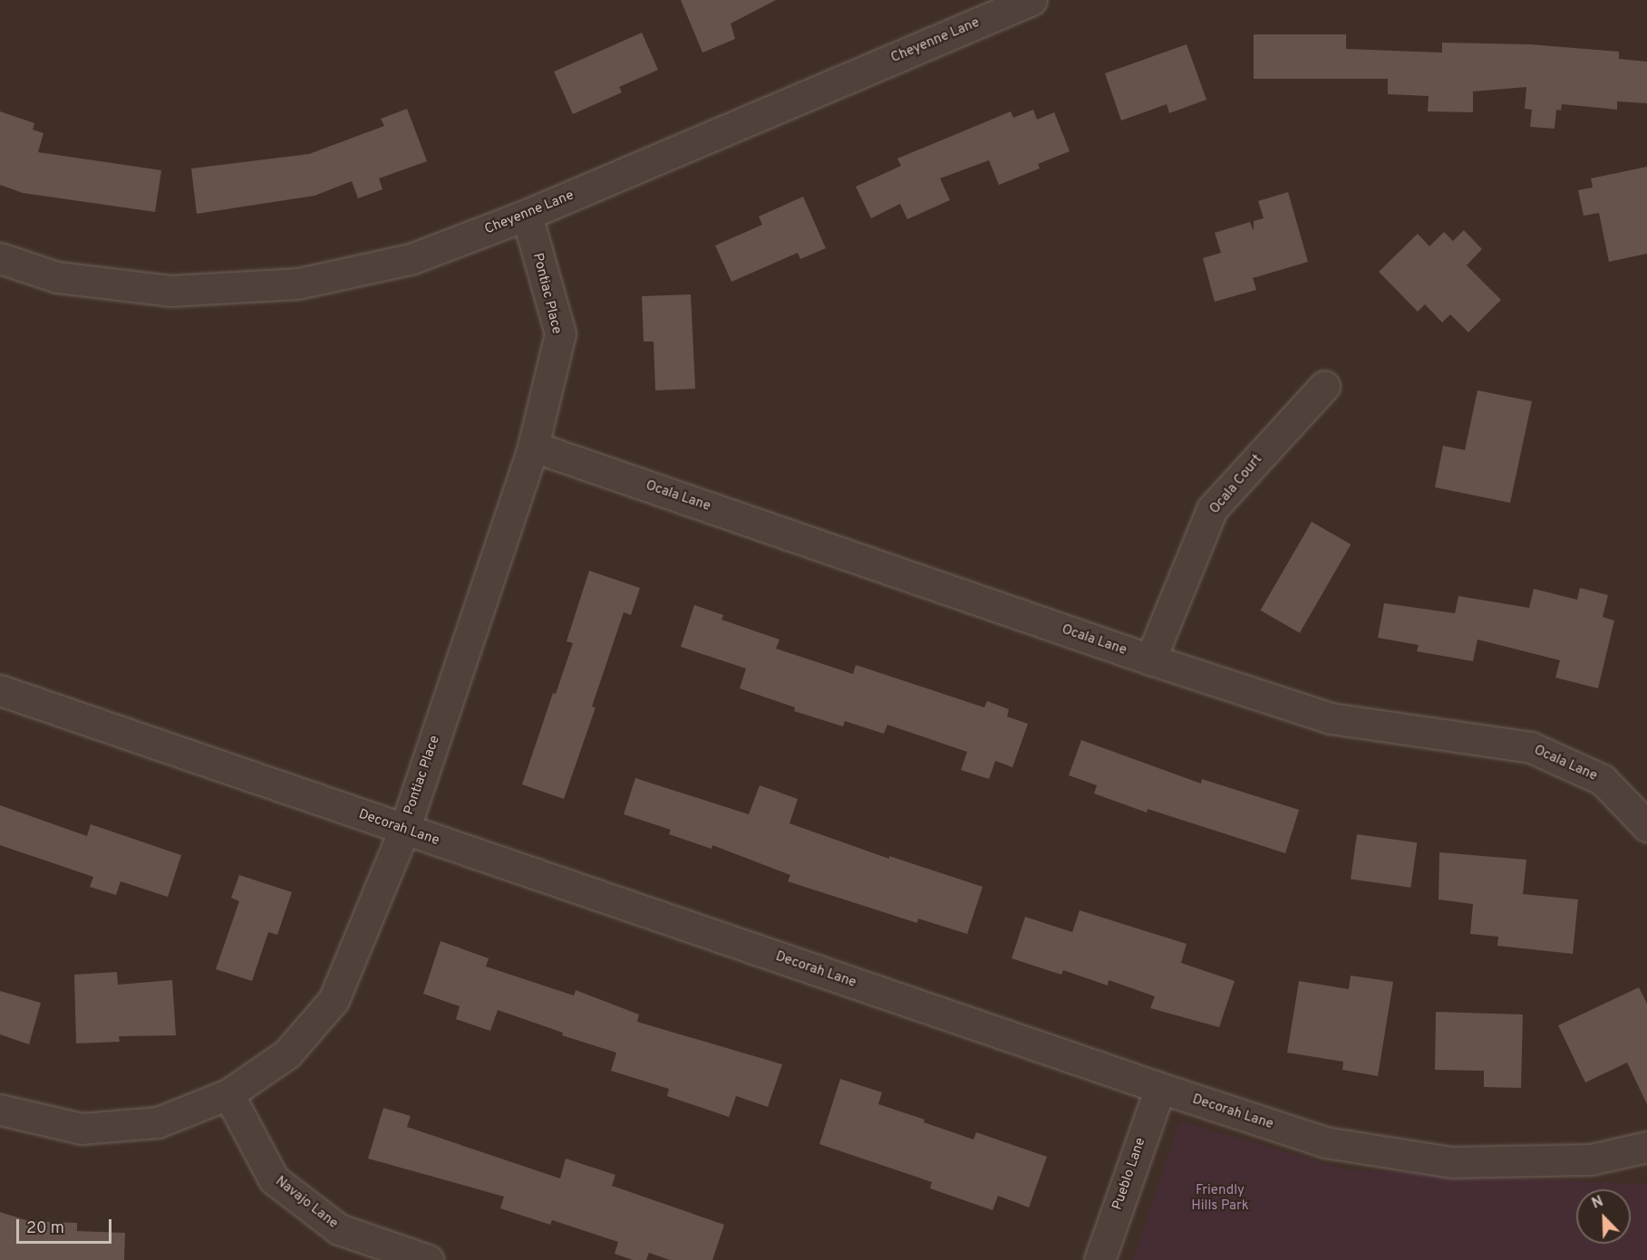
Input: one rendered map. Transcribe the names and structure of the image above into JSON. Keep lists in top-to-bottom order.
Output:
{
  "streets": {
    "street": [
      "Cheyenne Lane",
      "Pontiac Place",
      "Ocala Court",
      "Ocala Lane",
      "Decorah Lane",
      "Pueblo Lane",
      "Navajo Lane"
    ]
  },
  "crossings": [
    ["Cheyenne Lane", "Pontiac Place"],
    ["Pontiac Place", "Ocala Lane"],
    ["Pontiac Place", "Decorah Lane"],
    ["Pontiac Place", "Navajo Lane"],
    ["Ocala Court", "Ocala Lane"],
    ["Decorah Lane", "Pueblo Lane"]
  ],
  "parks": ["Friendly Hills Park"],
  "scale_bar": "20 m",
  "north": "top left"
}
